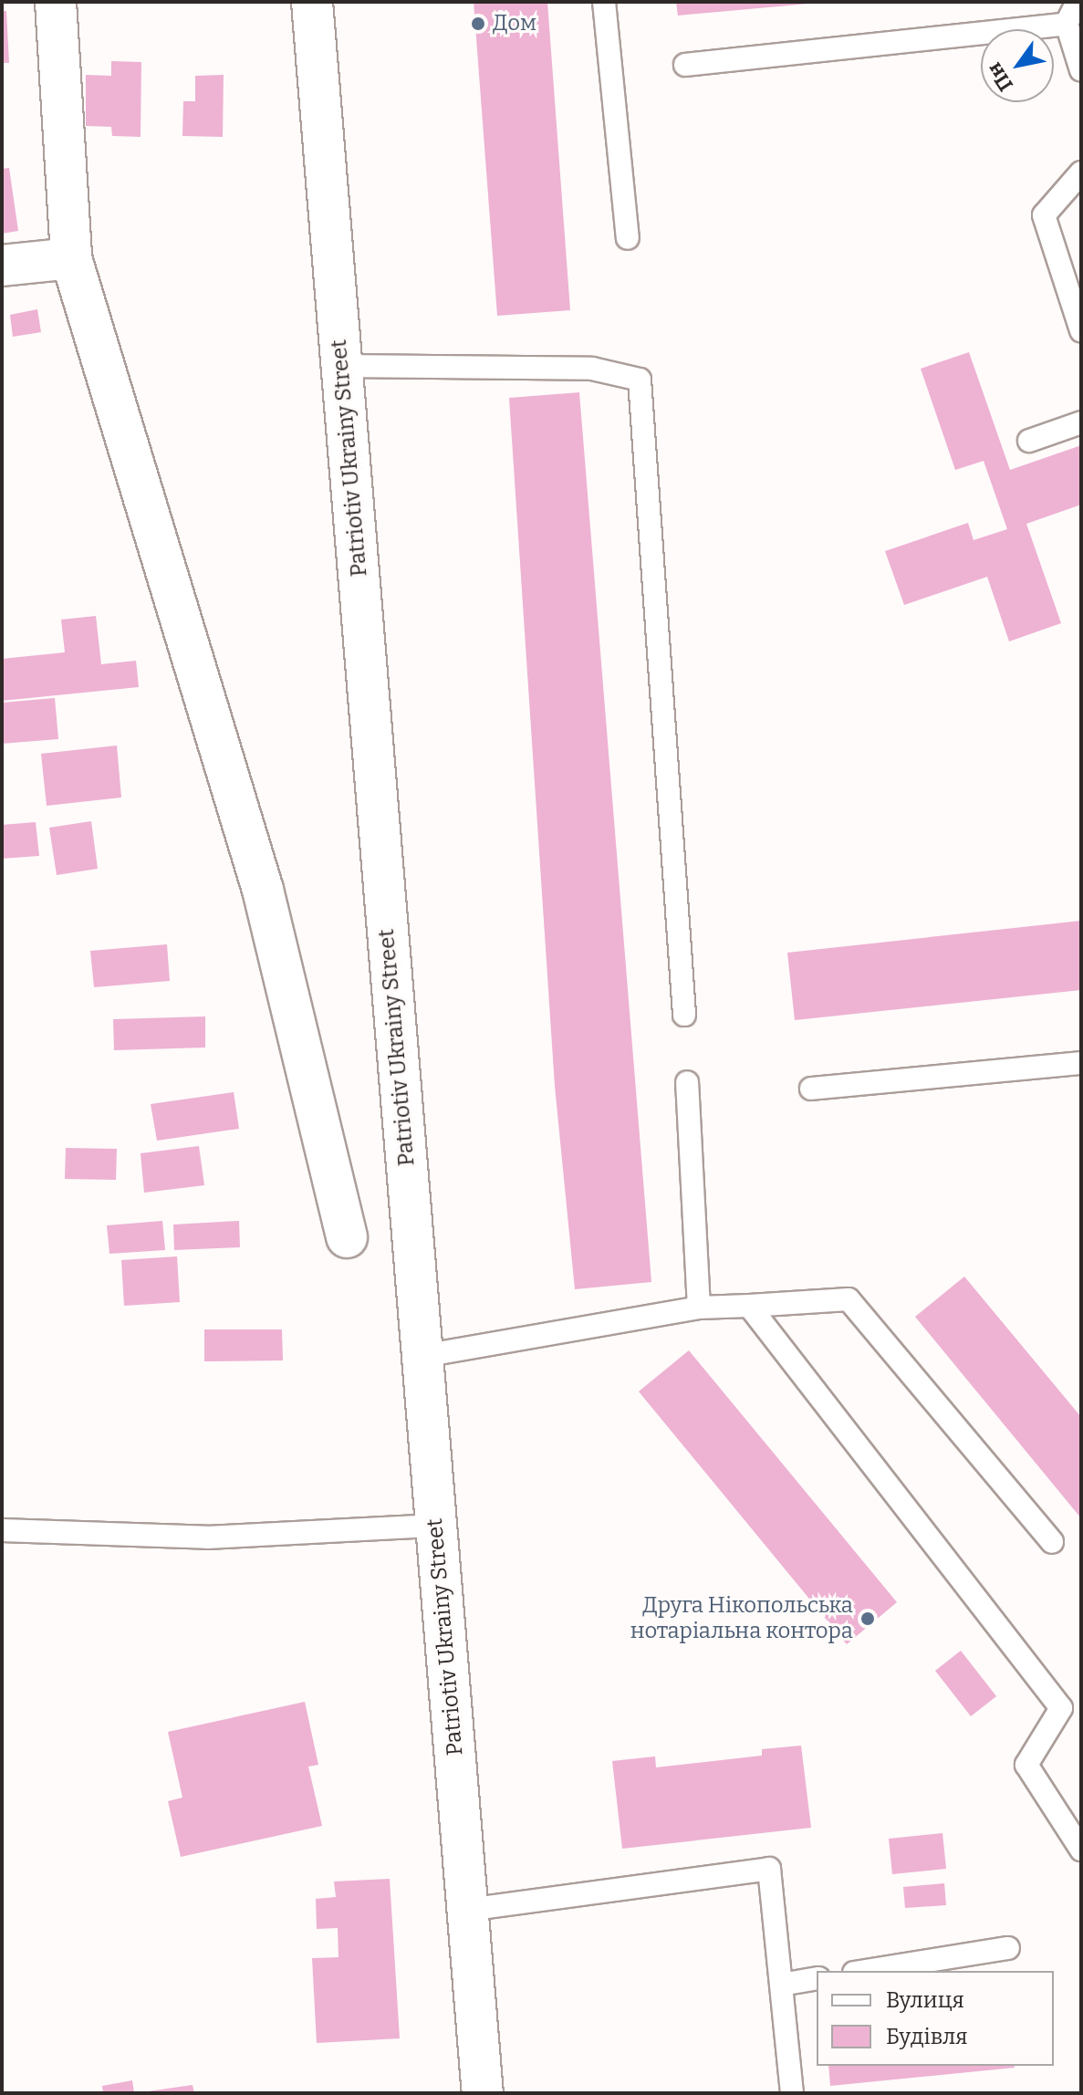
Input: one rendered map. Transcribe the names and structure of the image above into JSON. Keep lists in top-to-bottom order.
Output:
{
  "streets": {
    "main road": ["Patriotiv Ukrainy Street"]
  },
  "places": ["Дом", "Друга Нікопольська нотаріальна контора"],
  "legend": ["Вулиця", "Будівля"],
  "north": "bottom left"
}
